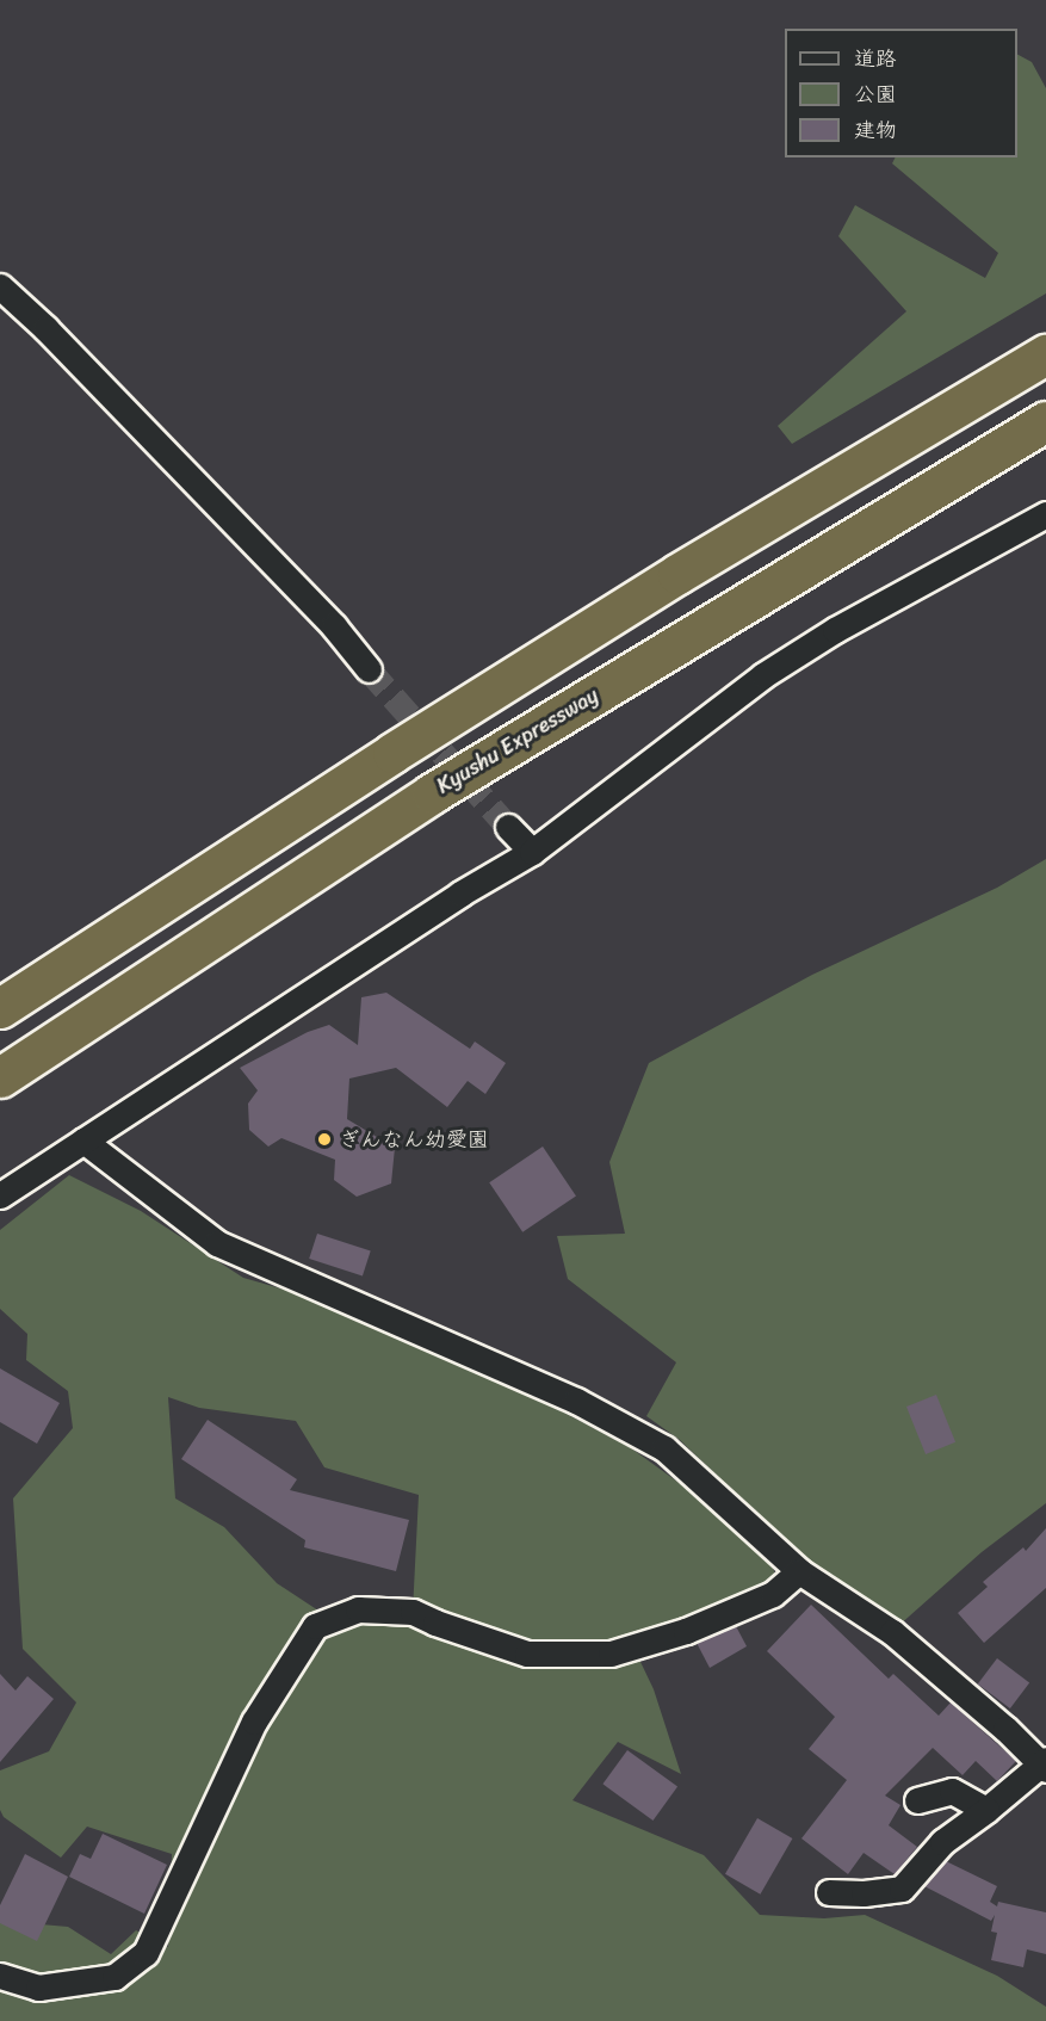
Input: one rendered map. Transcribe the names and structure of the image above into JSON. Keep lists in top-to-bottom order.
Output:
{
  "streets": {
    "highway": ["Kyushu Expressway"]
  },
  "places": ["ぎんなん幼愛園"],
  "legend": ["道路", "公園", "建物"]
}
